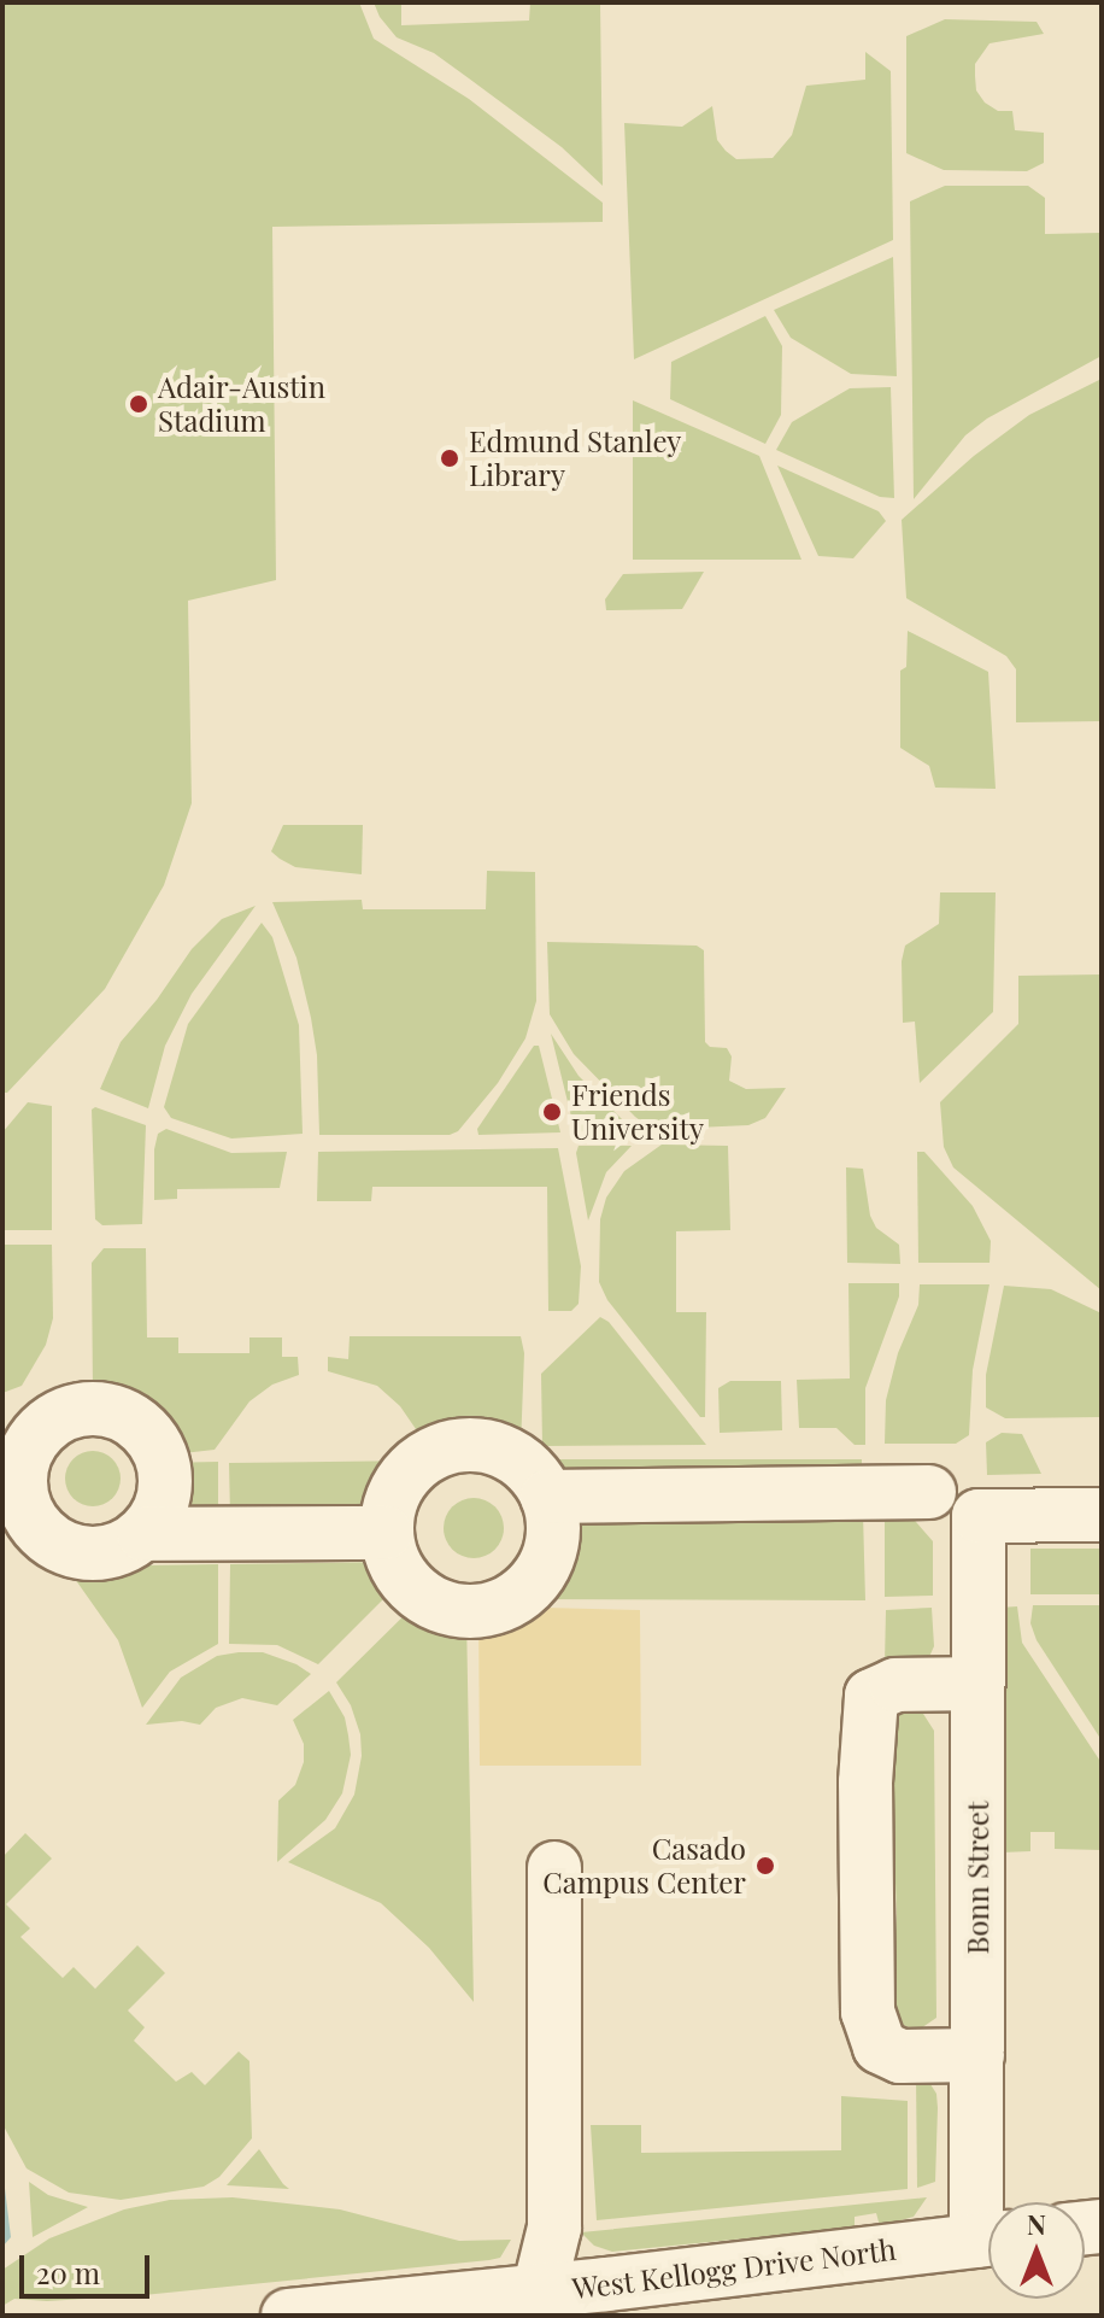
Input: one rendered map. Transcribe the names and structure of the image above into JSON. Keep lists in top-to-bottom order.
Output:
{
  "streets": {
    "street": ["Bonn Street", "West Kellogg Drive North"]
  },
  "places": [
    "Adair-Austin Stadium",
    "Edmund Stanley Library",
    "Friends University",
    "Casado Campus Center"
  ],
  "scale_bar": "20 m",
  "north": "top"
}
